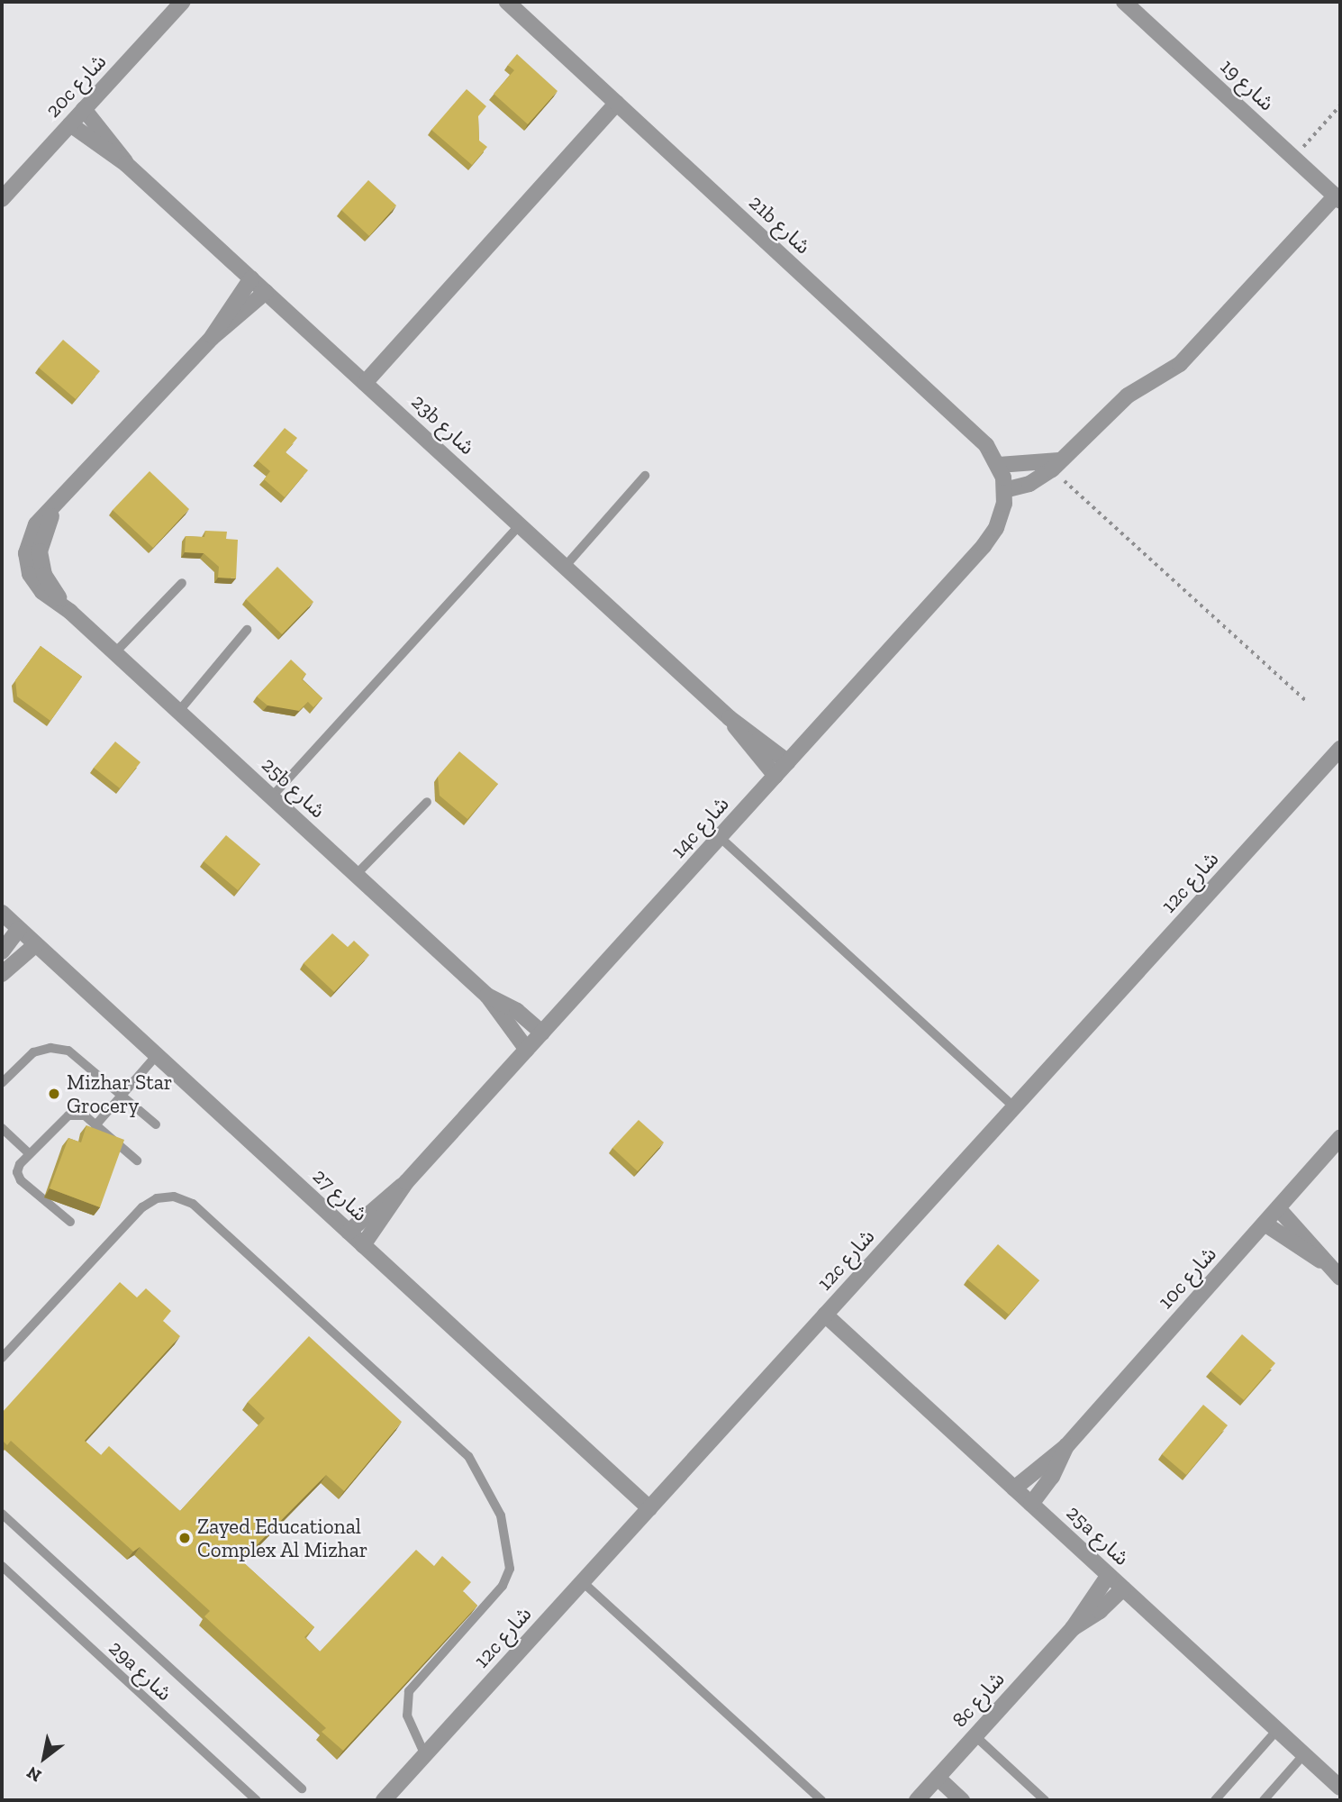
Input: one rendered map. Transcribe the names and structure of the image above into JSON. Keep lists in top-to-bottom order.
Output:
{
  "streets": {
    "street": [
      "شارع 19",
      "20c شارع",
      "21b شارع",
      "23b شارع",
      "25b شارع",
      "14c شارع",
      "12c شارع",
      "شارع 27",
      "10c شارع",
      "25a شارع",
      "8c شارع"
    ],
    "lane": ["29a شارع"]
  },
  "crossings": [
    ["20c شارع", "23b شارع"],
    ["21b شارع", "14c شارع"],
    ["23b شارع", "25b شارع"],
    ["23b شارع", "14c شارع"],
    ["25b شارع", "14c شارع"],
    ["14c شارع", "شارع 27"],
    ["12c شارع", "شارع 27"],
    ["12c شارع", "25a شارع"],
    ["10c شارع", "25a شارع"],
    ["25a شارع", "8c شارع"]
  ],
  "places": ["Mizhar Star Grocery", "Zayed Educational Complex Al Mizhar"],
  "north": "bottom left"
}
